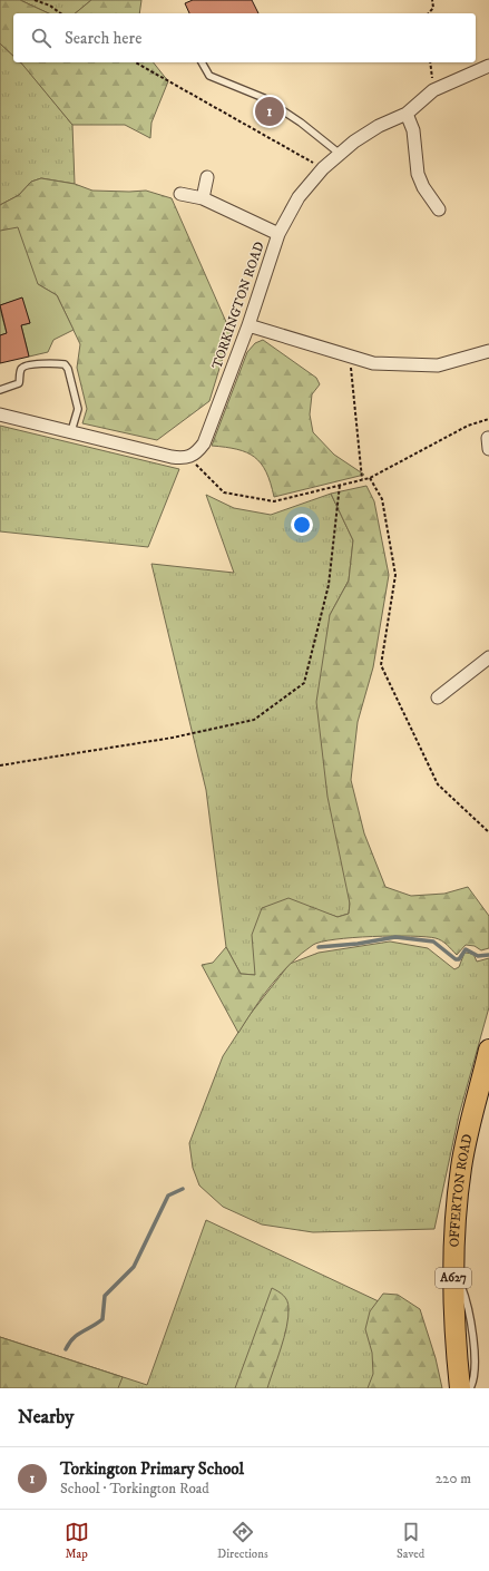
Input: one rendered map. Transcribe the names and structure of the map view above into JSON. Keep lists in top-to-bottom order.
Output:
{
  "streets": {
    "main road": ["OFFERTON ROAD", "A627"],
    "street": ["TORKINGTON ROAD"]
  },
  "page": {
    "search": "Search here",
    "pins": "1",
    "heading": "Nearby",
    "list": [
      {
        "mark": "1",
        "name": "Torkington Primary School",
        "note": "School · Torkington Road",
        "value": "220 m"
      }
    ],
    "nav": ["Map", "Directions", "Saved"]
  }
}
